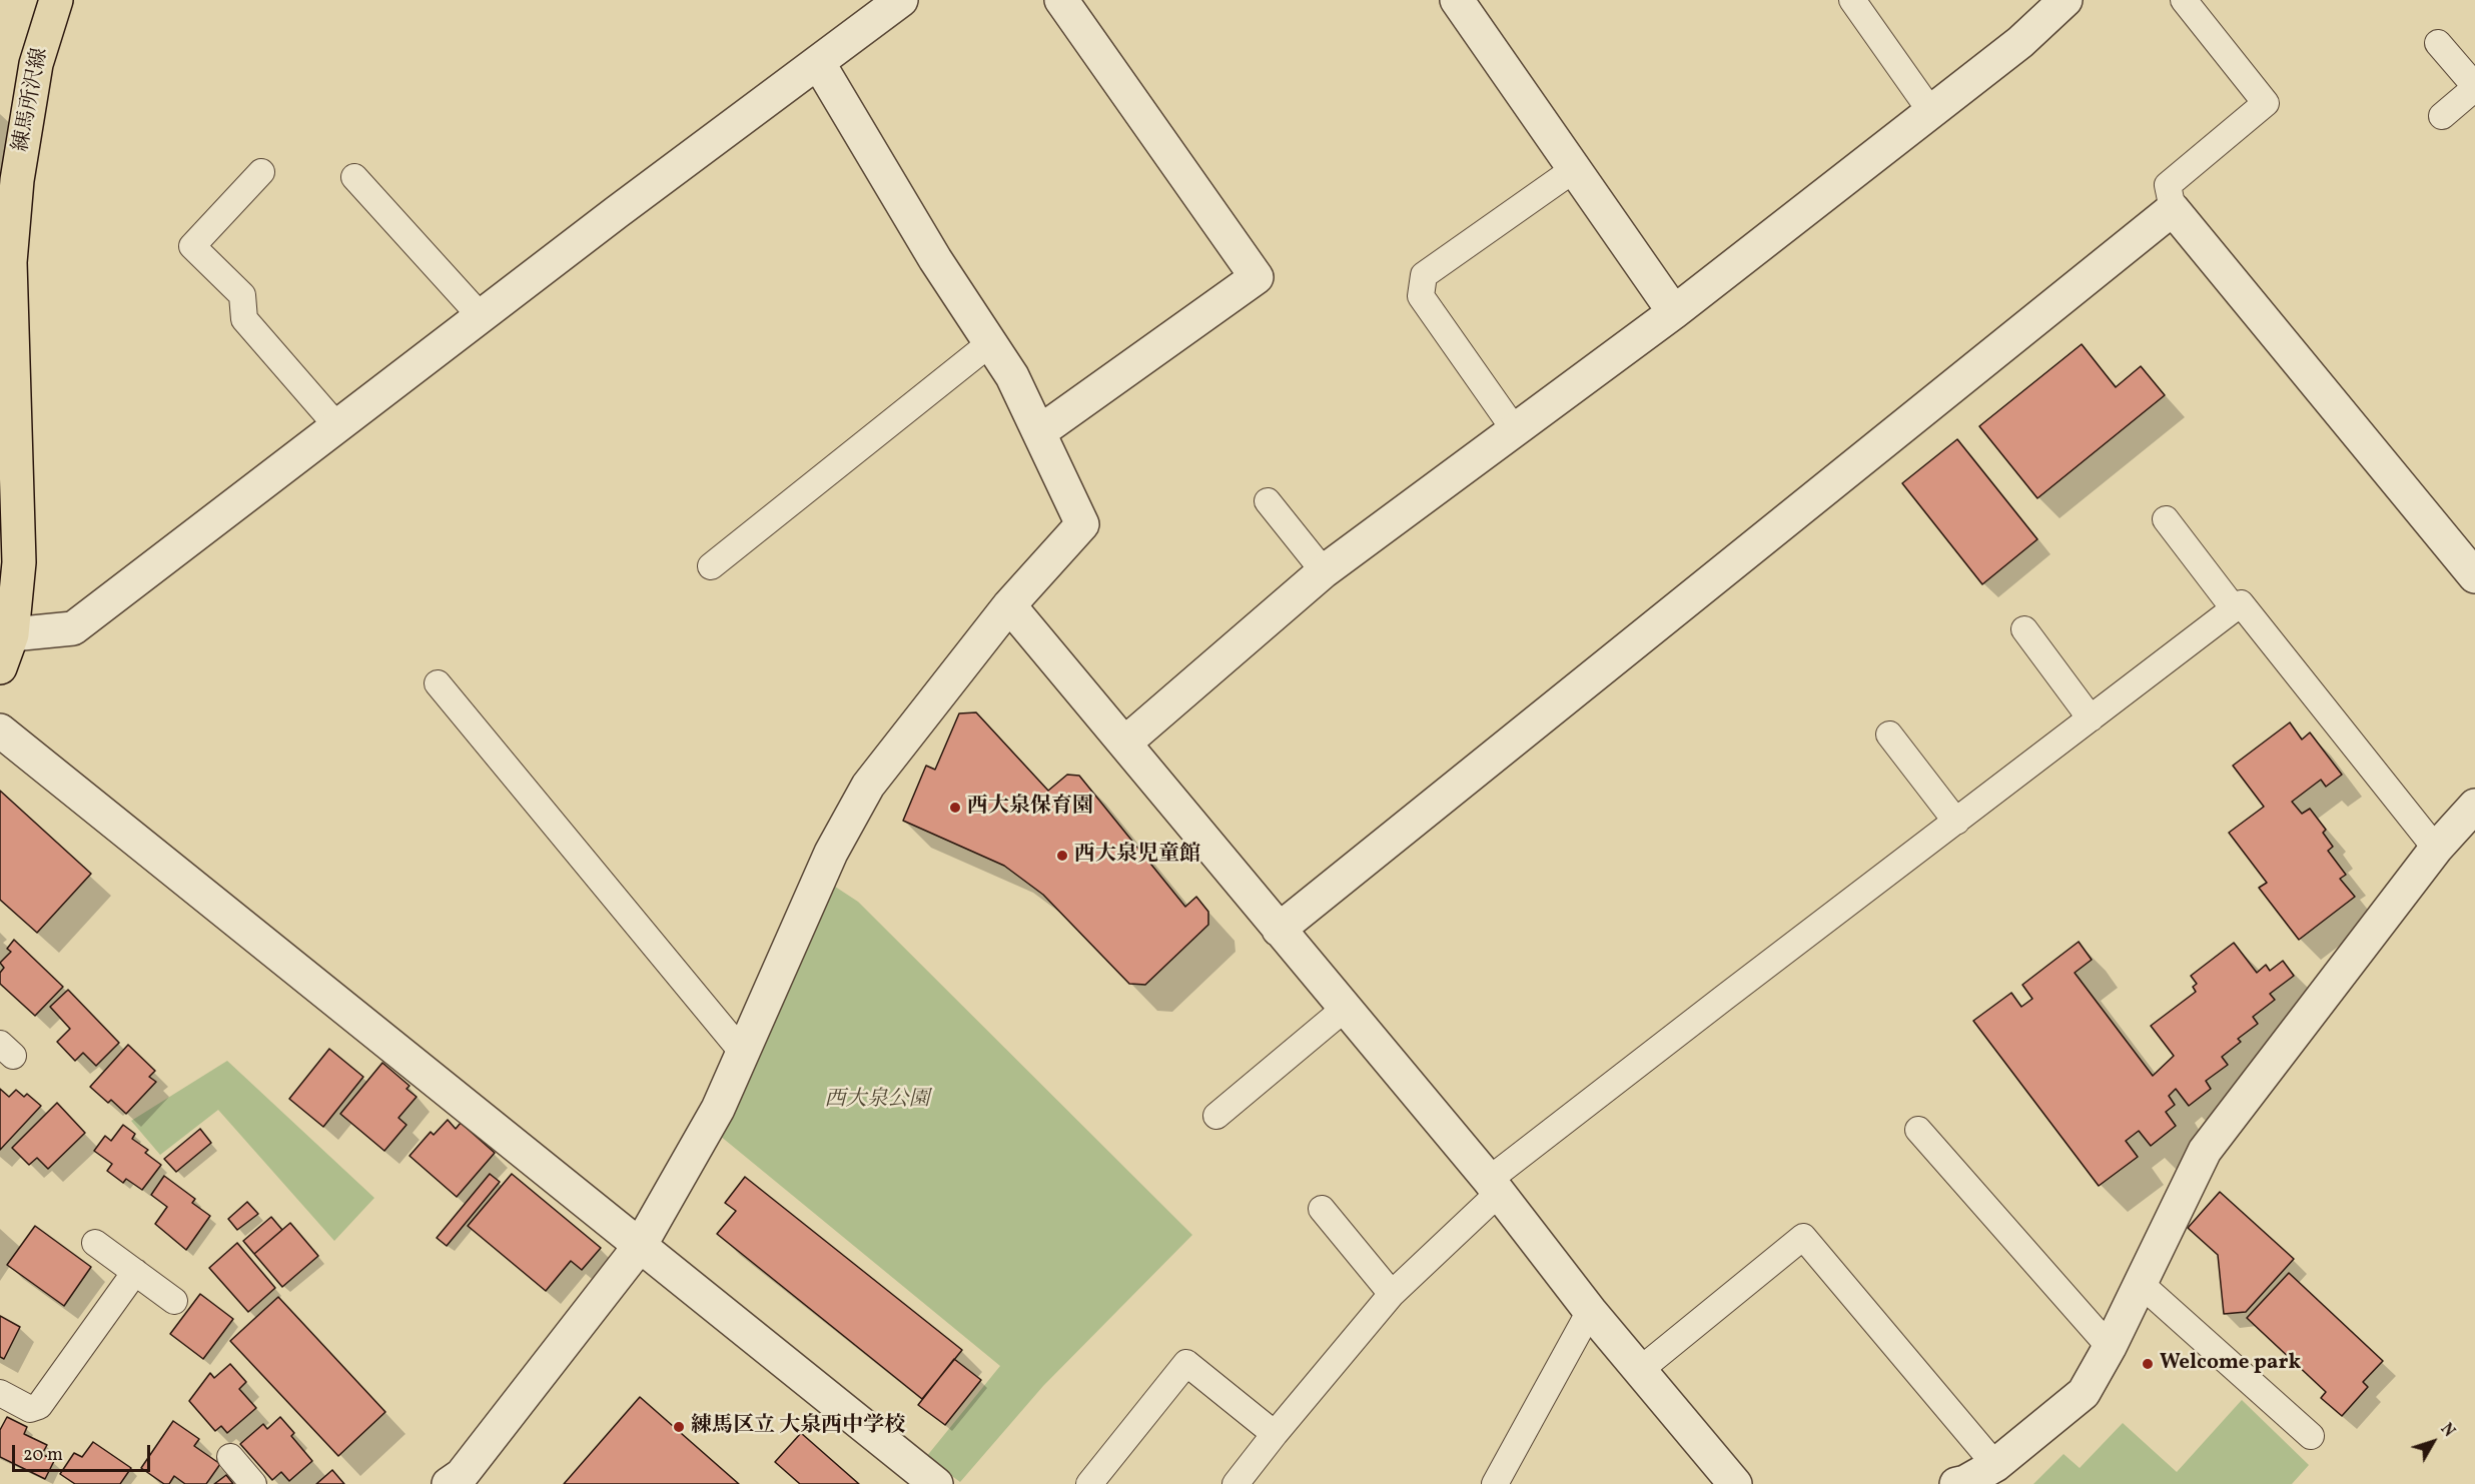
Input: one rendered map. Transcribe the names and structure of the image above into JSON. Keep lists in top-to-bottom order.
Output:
{
  "streets": {
    "main road": ["練馬所沢線"]
  },
  "parks": ["西大泉公園"],
  "places": [
    "西大泉保育園",
    "西大泉児童館",
    "Welcome park",
    "練馬区立 大泉西中学校"
  ],
  "scale_bar": "20 m",
  "north": "top right"
}
